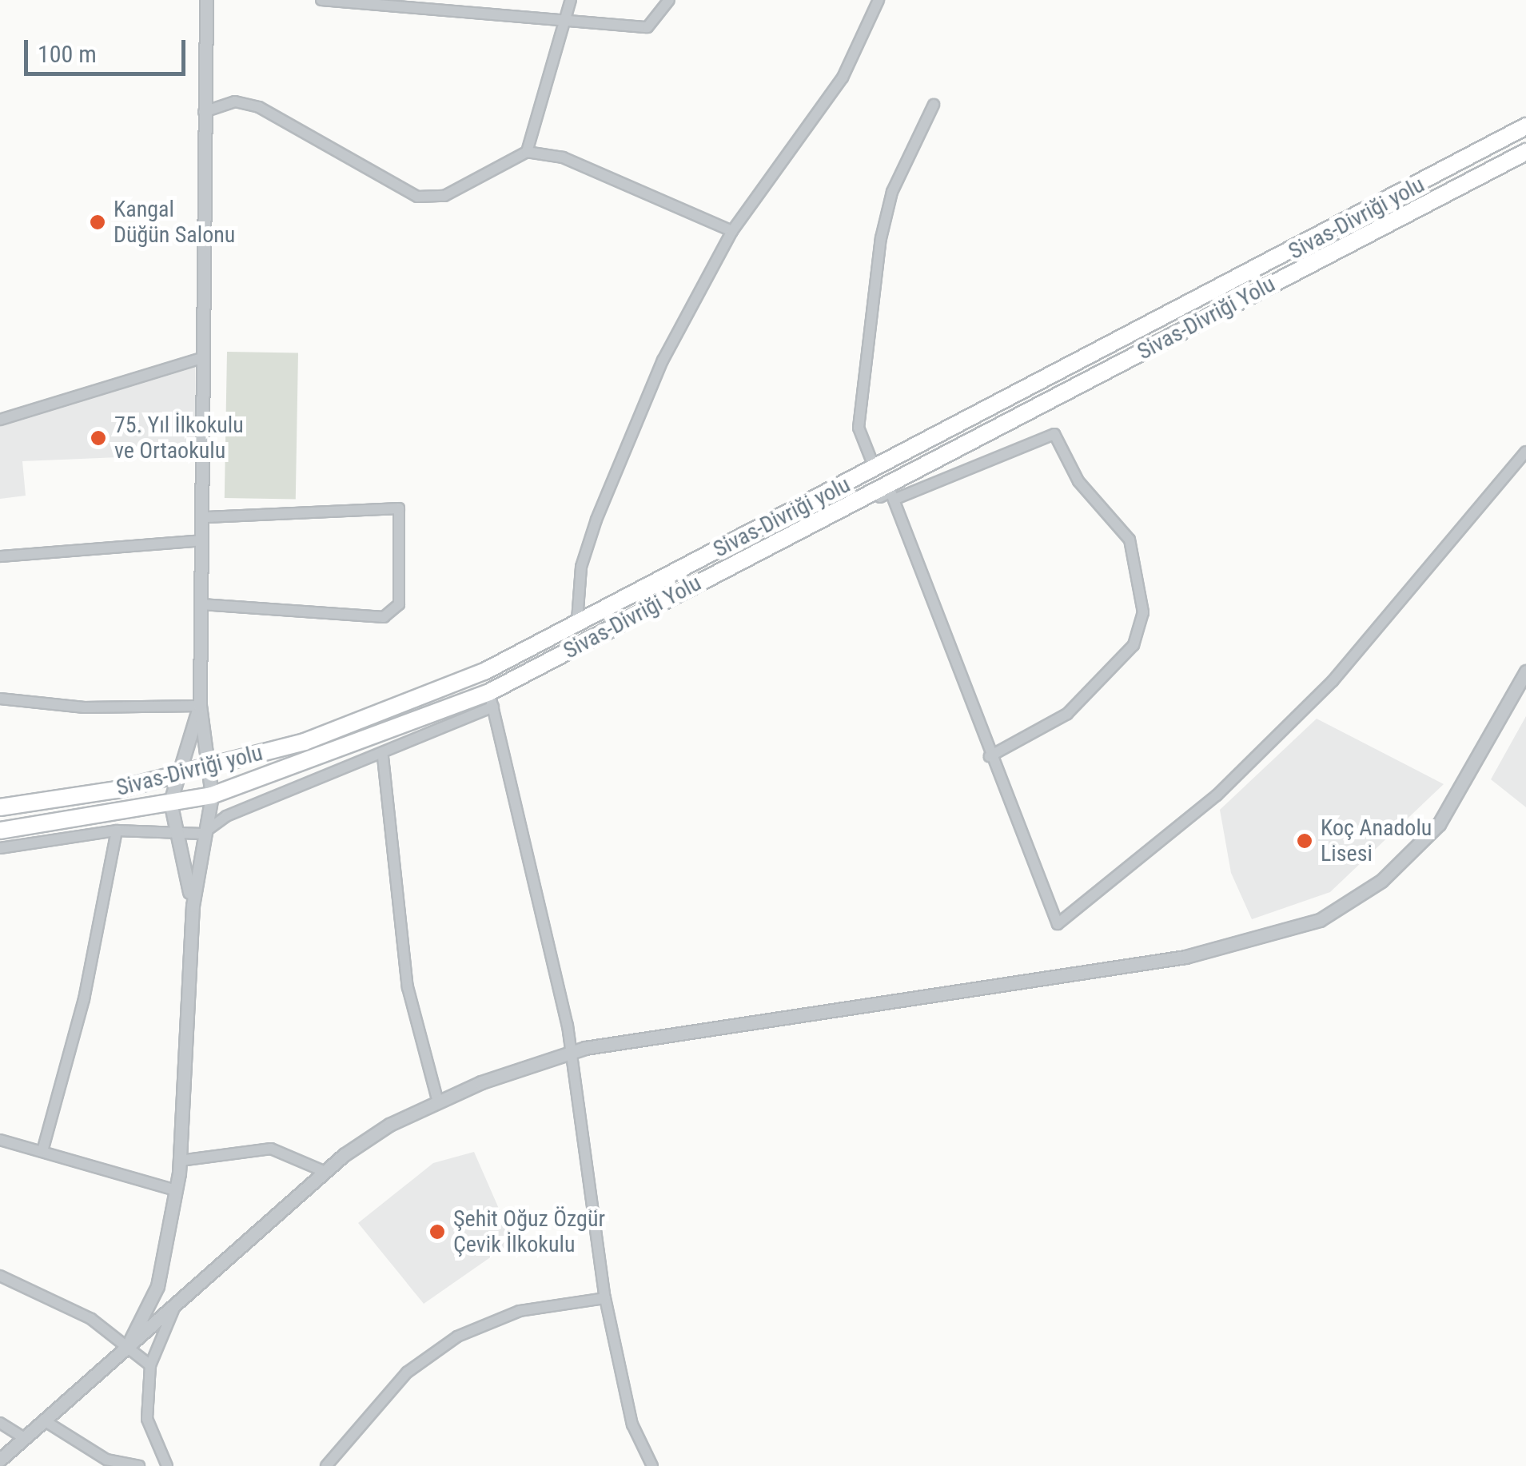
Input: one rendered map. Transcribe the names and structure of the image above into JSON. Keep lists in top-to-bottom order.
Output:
{
  "streets": {
    "main road": ["Sivas-Divriği yolu", "Sivas-Divriği Yolu"]
  },
  "places": [
    "Kangal Düğün Salonu",
    "75. Yıl İlkokulu ve Ortaokulu",
    "Koç Anadolu Lisesi",
    "Şehit Oğuz Özgür Çevik İlkokulu"
  ],
  "scale_bar": "100 m"
}
